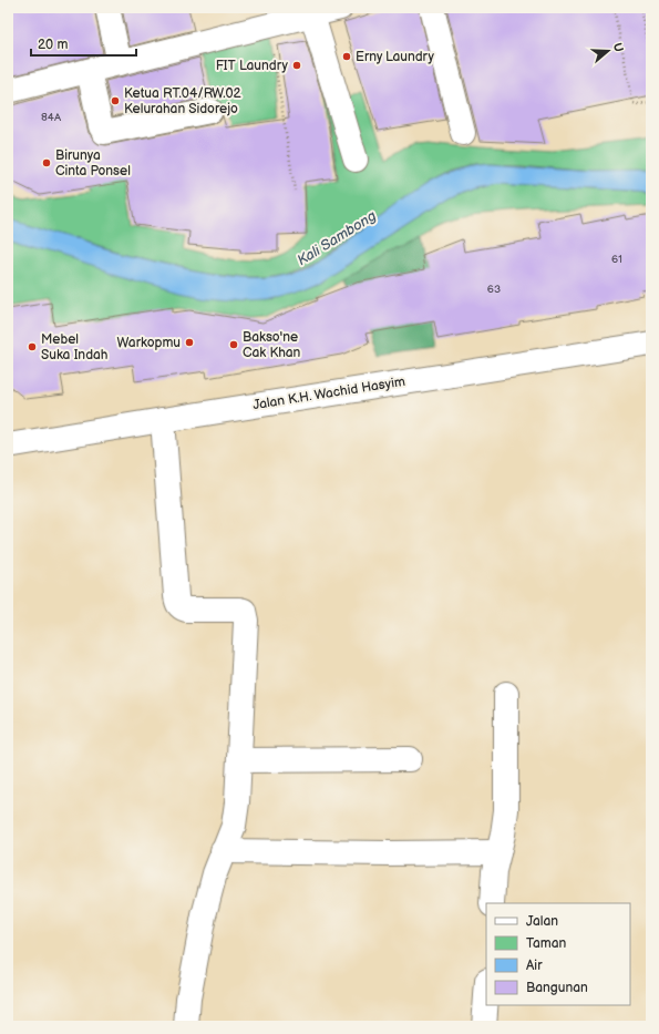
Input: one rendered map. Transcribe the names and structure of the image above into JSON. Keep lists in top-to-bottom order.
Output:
{
  "streets": {
    "street": ["Jalan K.H. Wachid Hasyim"]
  },
  "water": ["Kali Sambong"],
  "places": [
    "Erny Laundry",
    "FIT Laundry",
    "Ketua RT.04/RW.02 Kelurahan Sidorejo",
    "Birunya Cinta Ponsel",
    "Warkopmu",
    "Bakso'ne Cak Khan",
    "Mebel Suka Indah"
  ],
  "house_numbers": ["84A", "61", "63"],
  "legend": [
    "Jalan",
    "Taman",
    "Air",
    "Bangunan"
  ],
  "scale_bar": "20 m",
  "north": "right"
}
